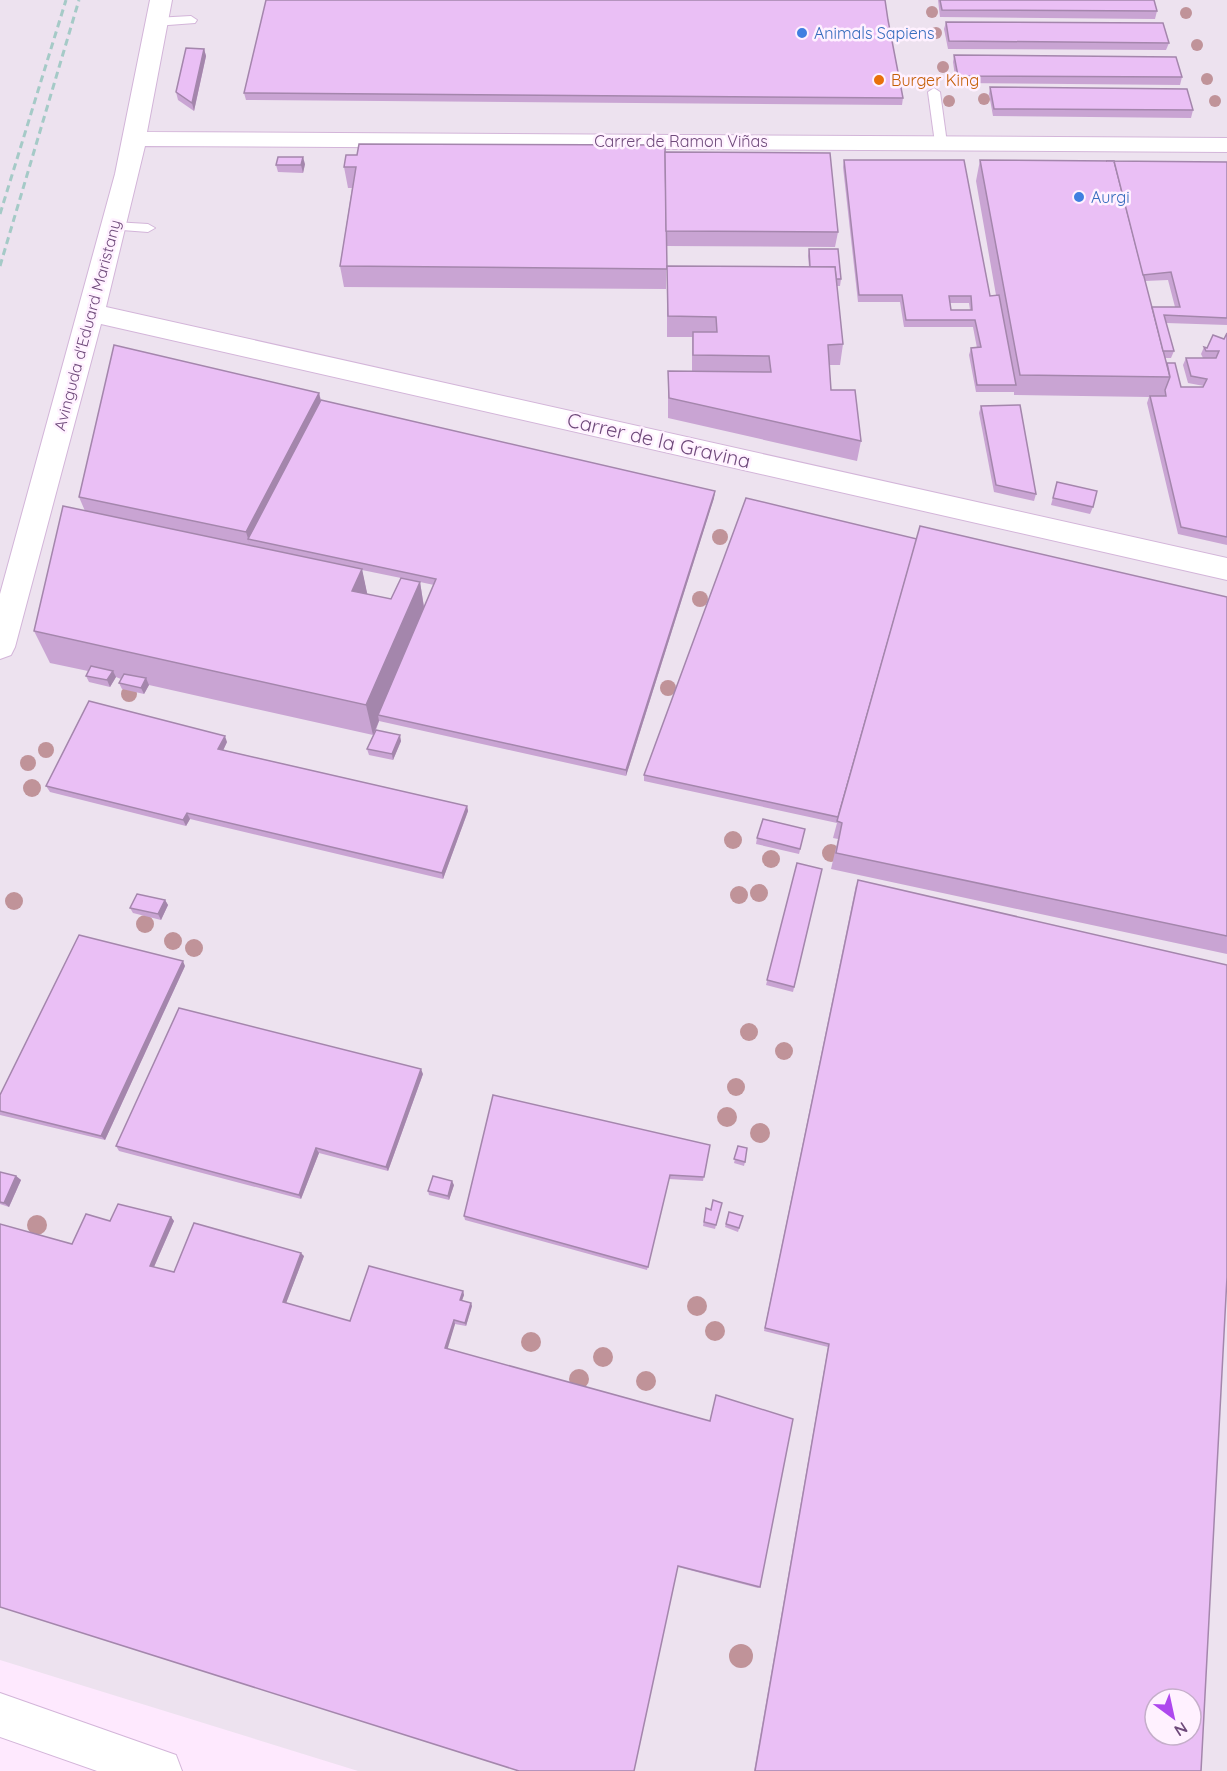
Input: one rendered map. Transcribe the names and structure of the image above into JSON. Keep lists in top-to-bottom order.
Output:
{
  "streets": {
    "street": ["Carrer de Ramon Viñas", "Avinguda d'Eduard Maristany", "Carrer de la Gravina"]
  },
  "crossings": [
    ["Carrer de Ramon Viñas", "Avinguda d'Eduard Maristany"],
    ["Avinguda d'Eduard Maristany", "Carrer de la Gravina"]
  ],
  "places": ["Animals Sapiens", "Burger King", "Aurgi"],
  "north": "bottom right"
}
